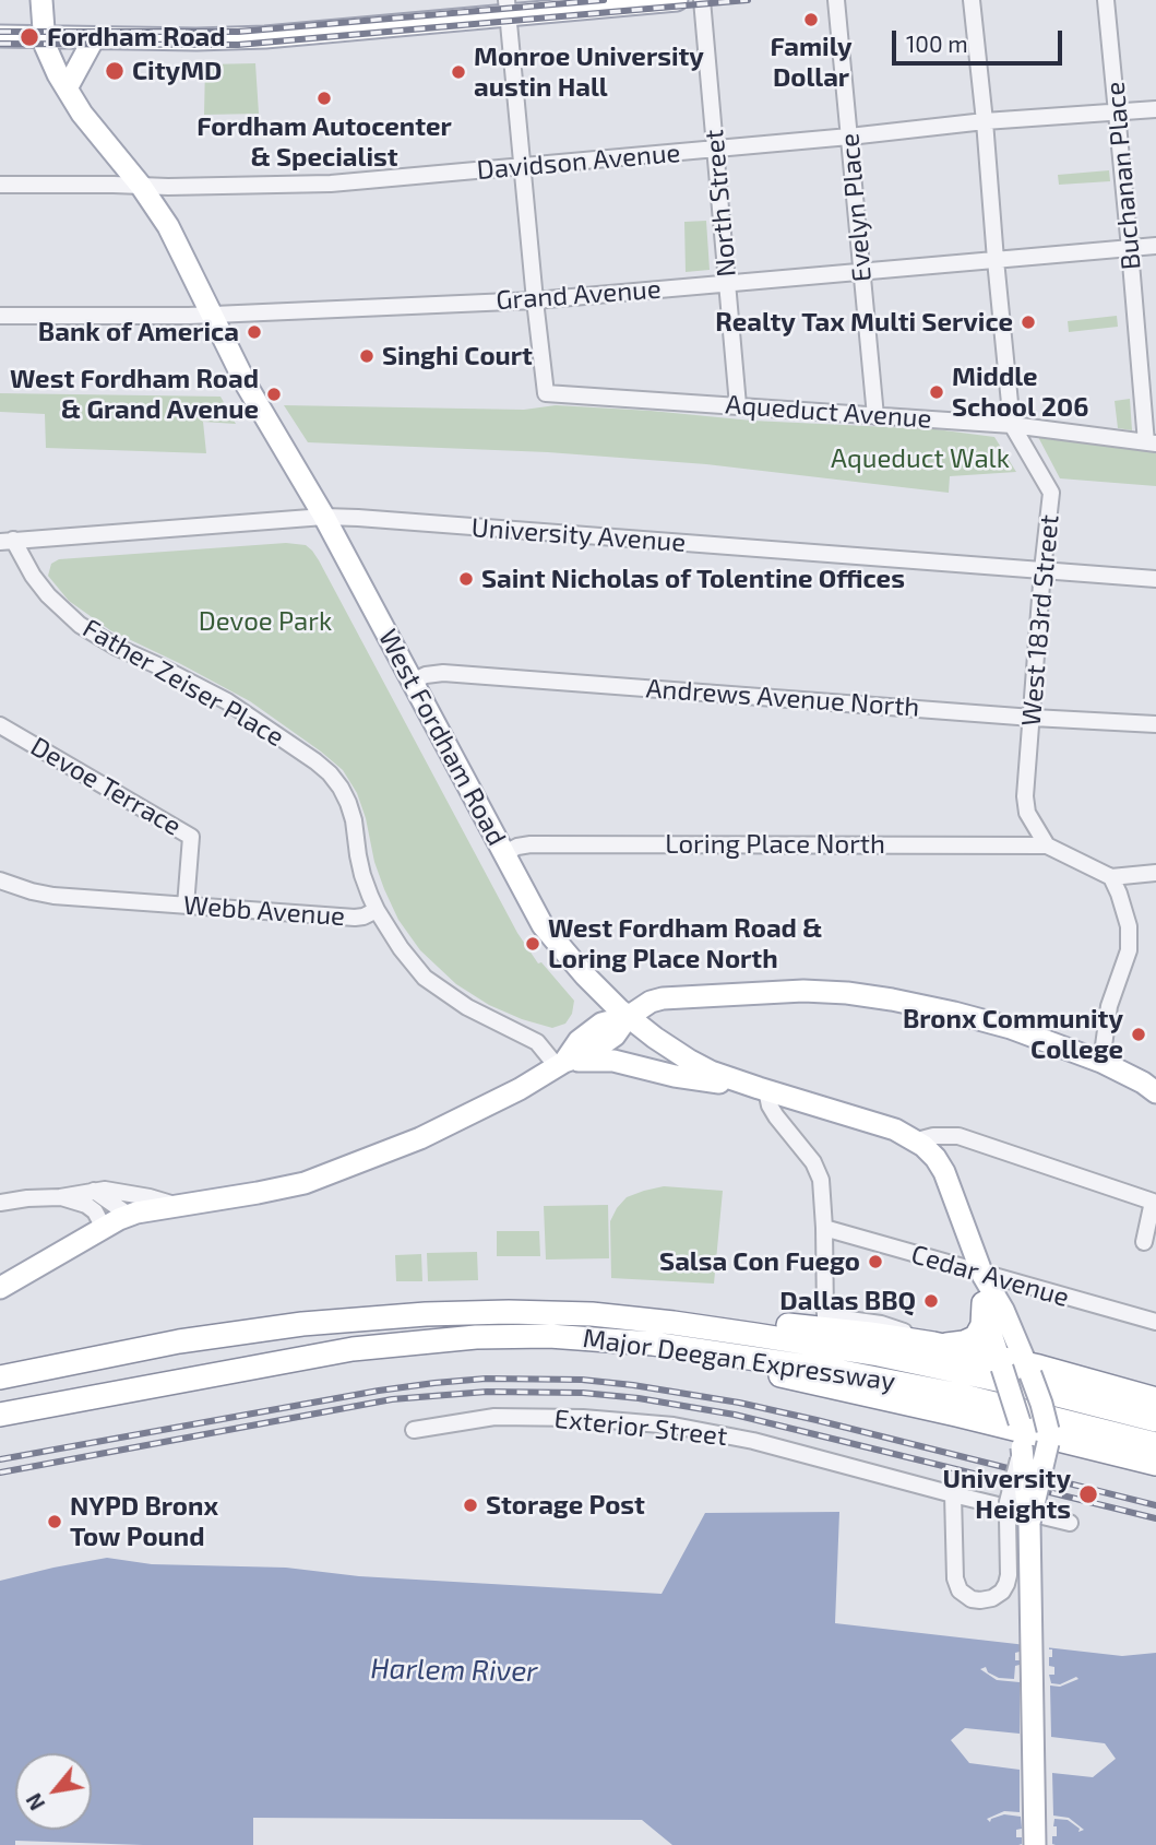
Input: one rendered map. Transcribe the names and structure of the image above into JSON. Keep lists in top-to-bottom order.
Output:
{
  "streets": {
    "highway": ["Major Deegan Expressway"],
    "main road": ["West Fordham Road"],
    "street": [
      "Davidson Avenue",
      "Buchanan Place",
      "North Street",
      "Evelyn Place",
      "Grand Avenue",
      "Aqueduct Avenue",
      "University Avenue",
      "West 183rd Street",
      "Father Zeiser Place",
      "Andrews Avenue North",
      "Devoe Terrace",
      "Loring Place North",
      "Webb Avenue",
      "Cedar Avenue",
      "Exterior Street"
    ]
  },
  "crossings": [
    ["Davidson Avenue", "Buchanan Place"],
    ["Davidson Avenue", "North Street"],
    ["Davidson Avenue", "Evelyn Place"],
    ["Davidson Avenue", "West 183rd Street"],
    ["Davidson Avenue", "West Fordham Road"],
    ["Buchanan Place", "Grand Avenue"],
    ["Buchanan Place", "Aqueduct Avenue"],
    ["North Street", "Grand Avenue"],
    ["North Street", "Aqueduct Avenue"],
    ["Evelyn Place", "Grand Avenue"],
    ["Evelyn Place", "Aqueduct Avenue"],
    ["Grand Avenue", "Aqueduct Avenue"],
    ["Grand Avenue", "West 183rd Street"],
    ["Grand Avenue", "West Fordham Road"],
    ["Aqueduct Avenue", "West 183rd Street"],
    ["University Avenue", "West 183rd Street"],
    ["University Avenue", "Father Zeiser Place"],
    ["University Avenue", "West Fordham Road"],
    ["West 183rd Street", "Andrews Avenue North"],
    ["West 183rd Street", "Loring Place North"],
    ["Father Zeiser Place", "Webb Avenue"],
    ["Andrews Avenue North", "West Fordham Road"],
    ["West Fordham Road", "Loring Place North"],
    ["West Fordham Road", "Cedar Avenue"],
    ["Devoe Terrace", "Webb Avenue"],
    ["Cedar Avenue", "Major Deegan Expressway"]
  ],
  "water": ["Harlem River"],
  "parks": ["Aqueduct Walk", "Devoe Park"],
  "places": [
    "Family Dollar",
    "Fordham Road",
    "CityMD",
    "Monroe University austin Hall",
    "Fordham Autocenter & Specialist",
    "Realty Tax Multi Service",
    "Bank of America",
    "Singhi Court",
    "Middle School 206",
    "West Fordham Road & Grand Avenue",
    "Saint Nicholas of Tolentine Offices",
    "West Fordham Road & Loring Place North",
    "Bronx Community College",
    "Salsa Con Fuego",
    "Dallas BBQ",
    "University Heights",
    "Storage Post",
    "NYPD Bronx Tow Pound"
  ],
  "scale_bar": "100 m",
  "north": "bottom left"
}
